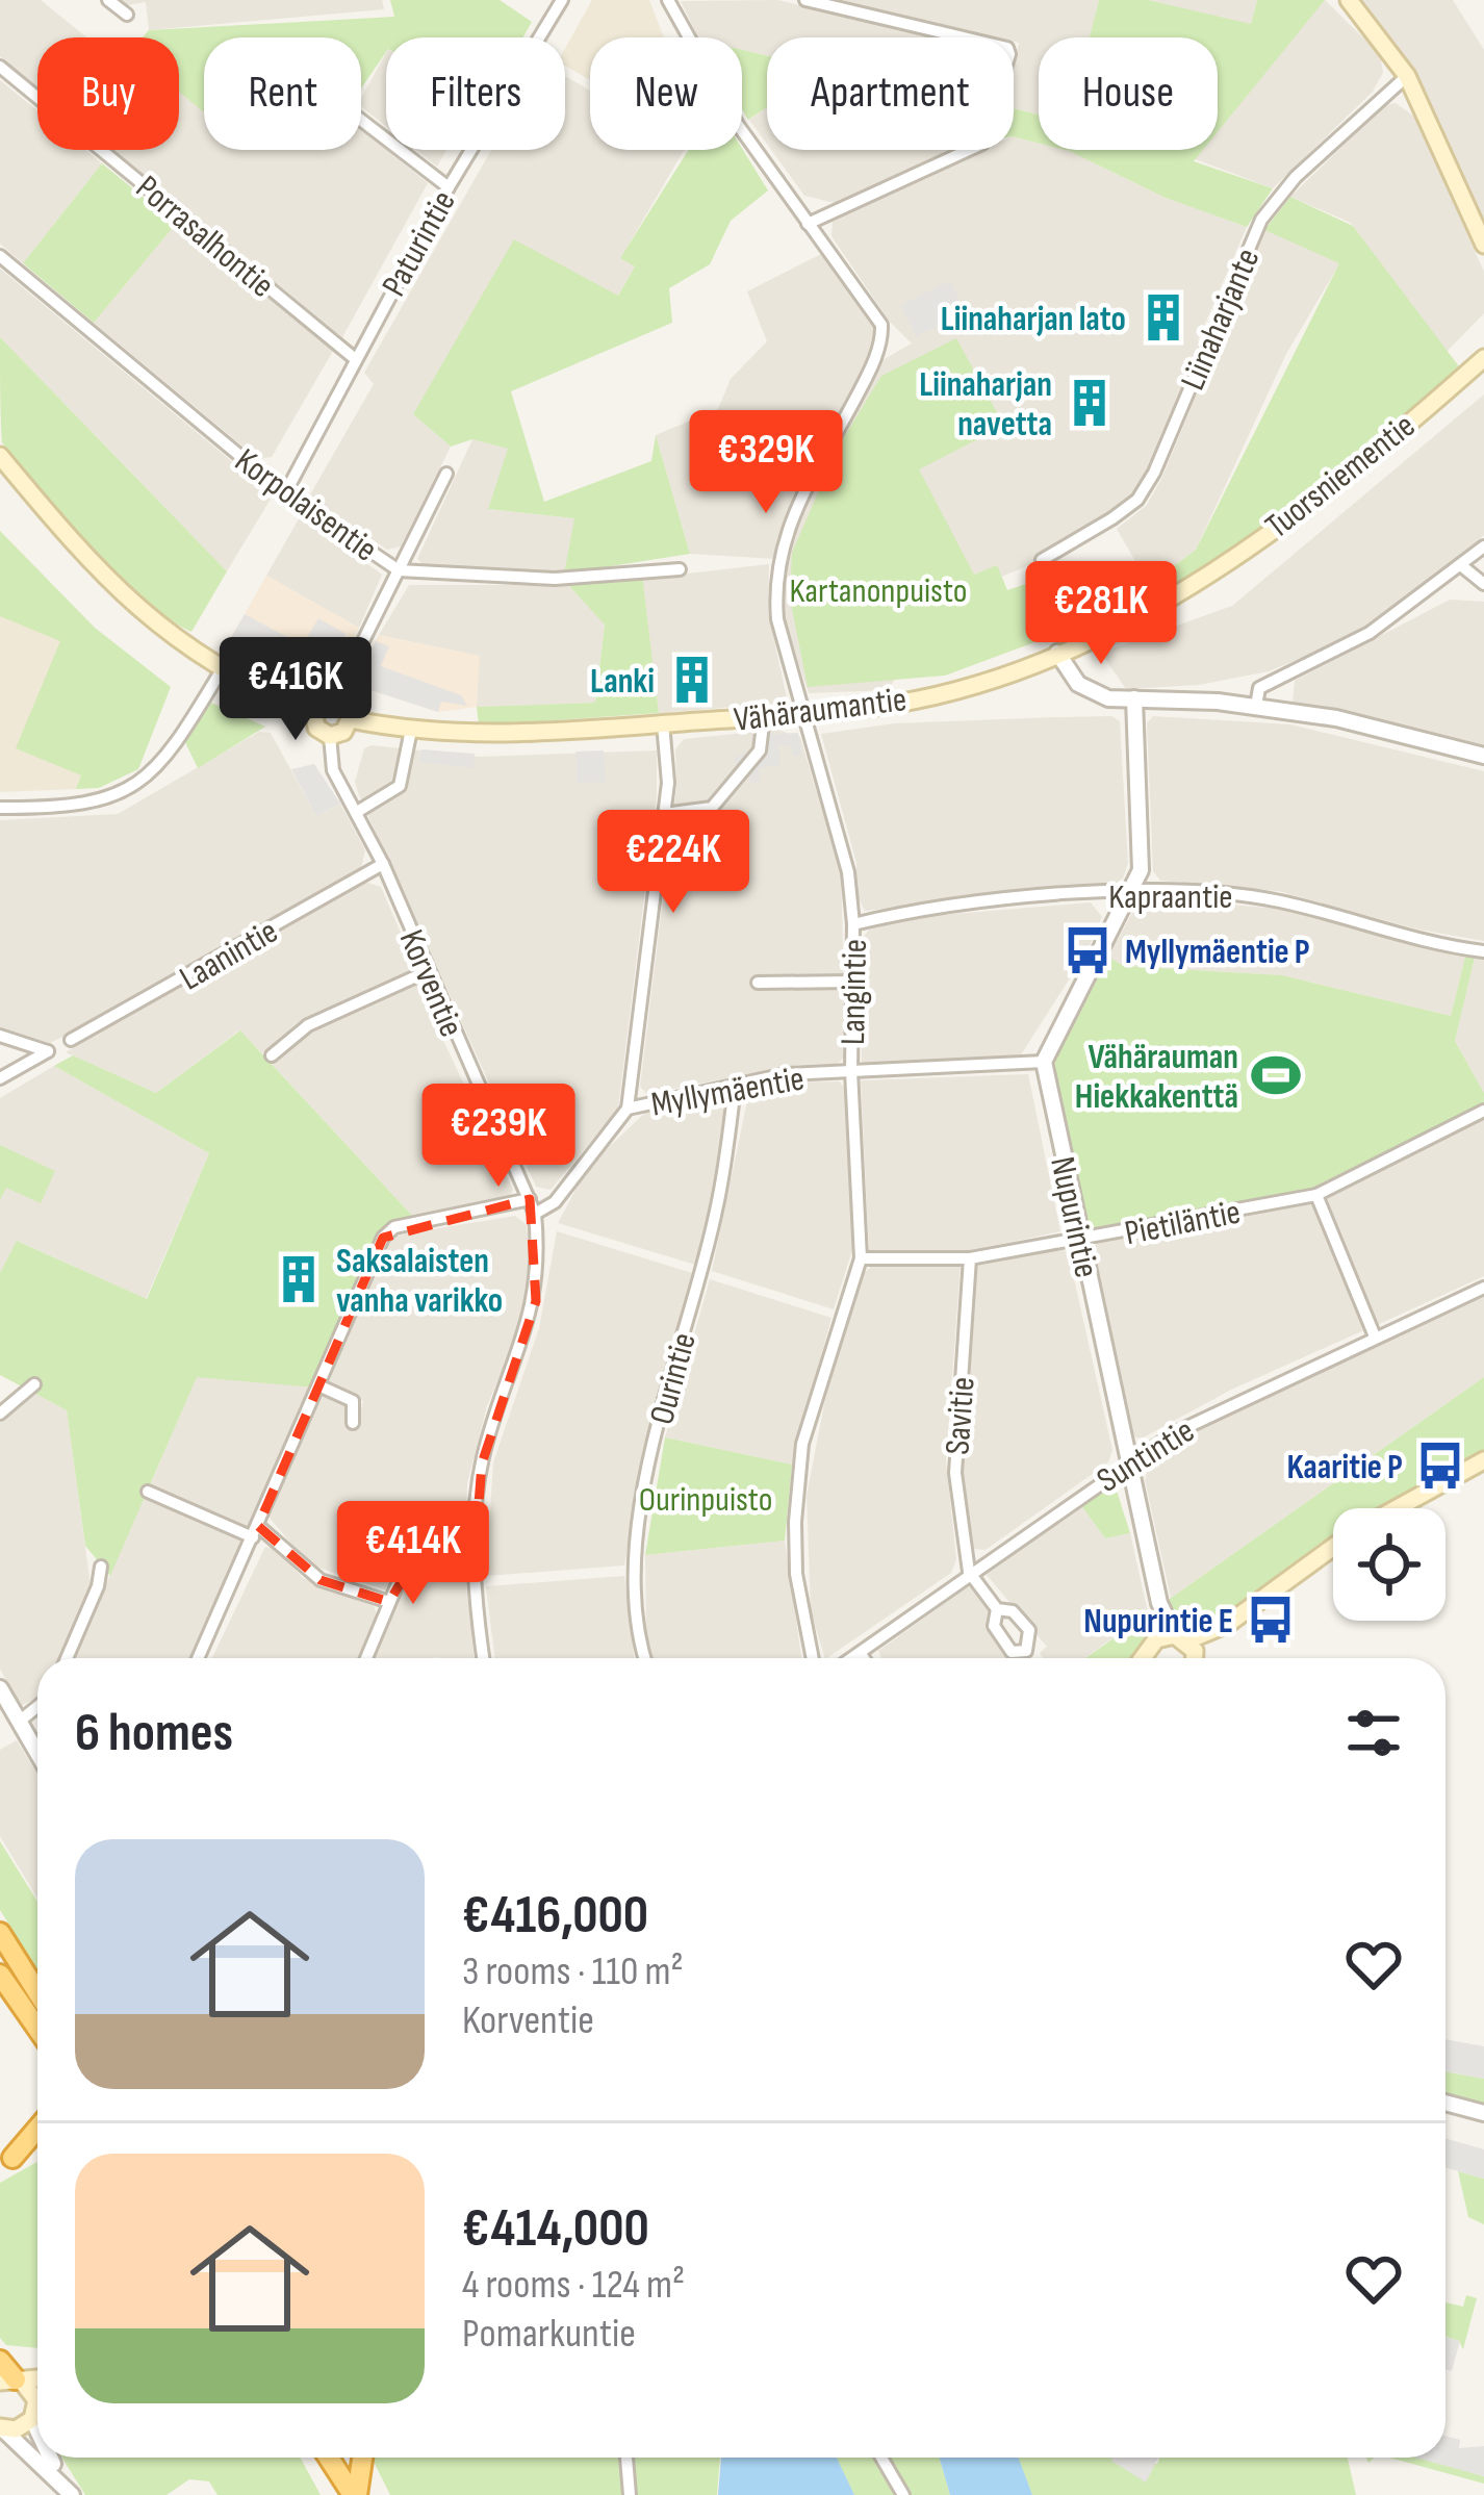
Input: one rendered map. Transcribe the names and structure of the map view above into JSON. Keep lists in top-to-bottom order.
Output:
{
  "streets": {
    "main road": ["Tuorsniementie", "Vähäraumantie"],
    "street": [
      "Porrasalhontie",
      "Paturintie",
      "Liinaharjante",
      "Korpolaisentie",
      "Kapraantie",
      "Laanintie",
      "Korventie",
      "Langintie",
      "Myllymäentie",
      "Nupurintie",
      "Pietiläntie",
      "Ourintie",
      "Savitie",
      "Suntintie"
    ]
  },
  "crossings": [
    ["Porrasalhontie", "Paturintie"],
    ["Paturintie", "Korpolaisentie"],
    ["Tuorsniementie", "Vähäraumantie"],
    ["Vähäraumantie", "Korventie"],
    ["Vähäraumantie", "Langintie"],
    ["Kapraantie", "Langintie"],
    ["Laanintie", "Korventie"],
    ["Korventie", "Myllymäentie"],
    ["Langintie", "Myllymäentie"],
    ["Langintie", "Pietiläntie"],
    ["Myllymäentie", "Nupurintie"],
    ["Myllymäentie", "Ourintie"],
    ["Nupurintie", "Pietiläntie"],
    ["Nupurintie", "Suntintie"],
    ["Pietiläntie", "Savitie"],
    ["Savitie", "Suntintie"]
  ],
  "parks": ["Kartanonpuisto", "Ourinpuisto"],
  "places": {
    "building": [
      "Liinaharjan lato",
      "Liinaharjan navetta",
      "Lanki",
      "Saksalaisten vanha varikko"
    ],
    "bus stop": ["Myllymäentie P", "Kaaritie P", "Nupurintie E"],
    "sports": ["Vähärauman Hiekkakenttä"]
  },
  "page": {
    "chip": [
      "Buy",
      "Rent",
      "Filters",
      "New",
      "Apartment",
      "House"
    ],
    "price": [
      "€329K",
      "€281K",
      "€416K",
      "€224K",
      "€239K",
      "€414K"
    ],
    "heading": "6 homes",
    "list": [
      {
        "name": "€416,000",
        "note": "3 rooms · 110 m² · Korventie"
      },
      {
        "name": "€414,000",
        "note": "4 rooms · 124 m² · Pomarkuntie"
      }
    ]
  }
}
